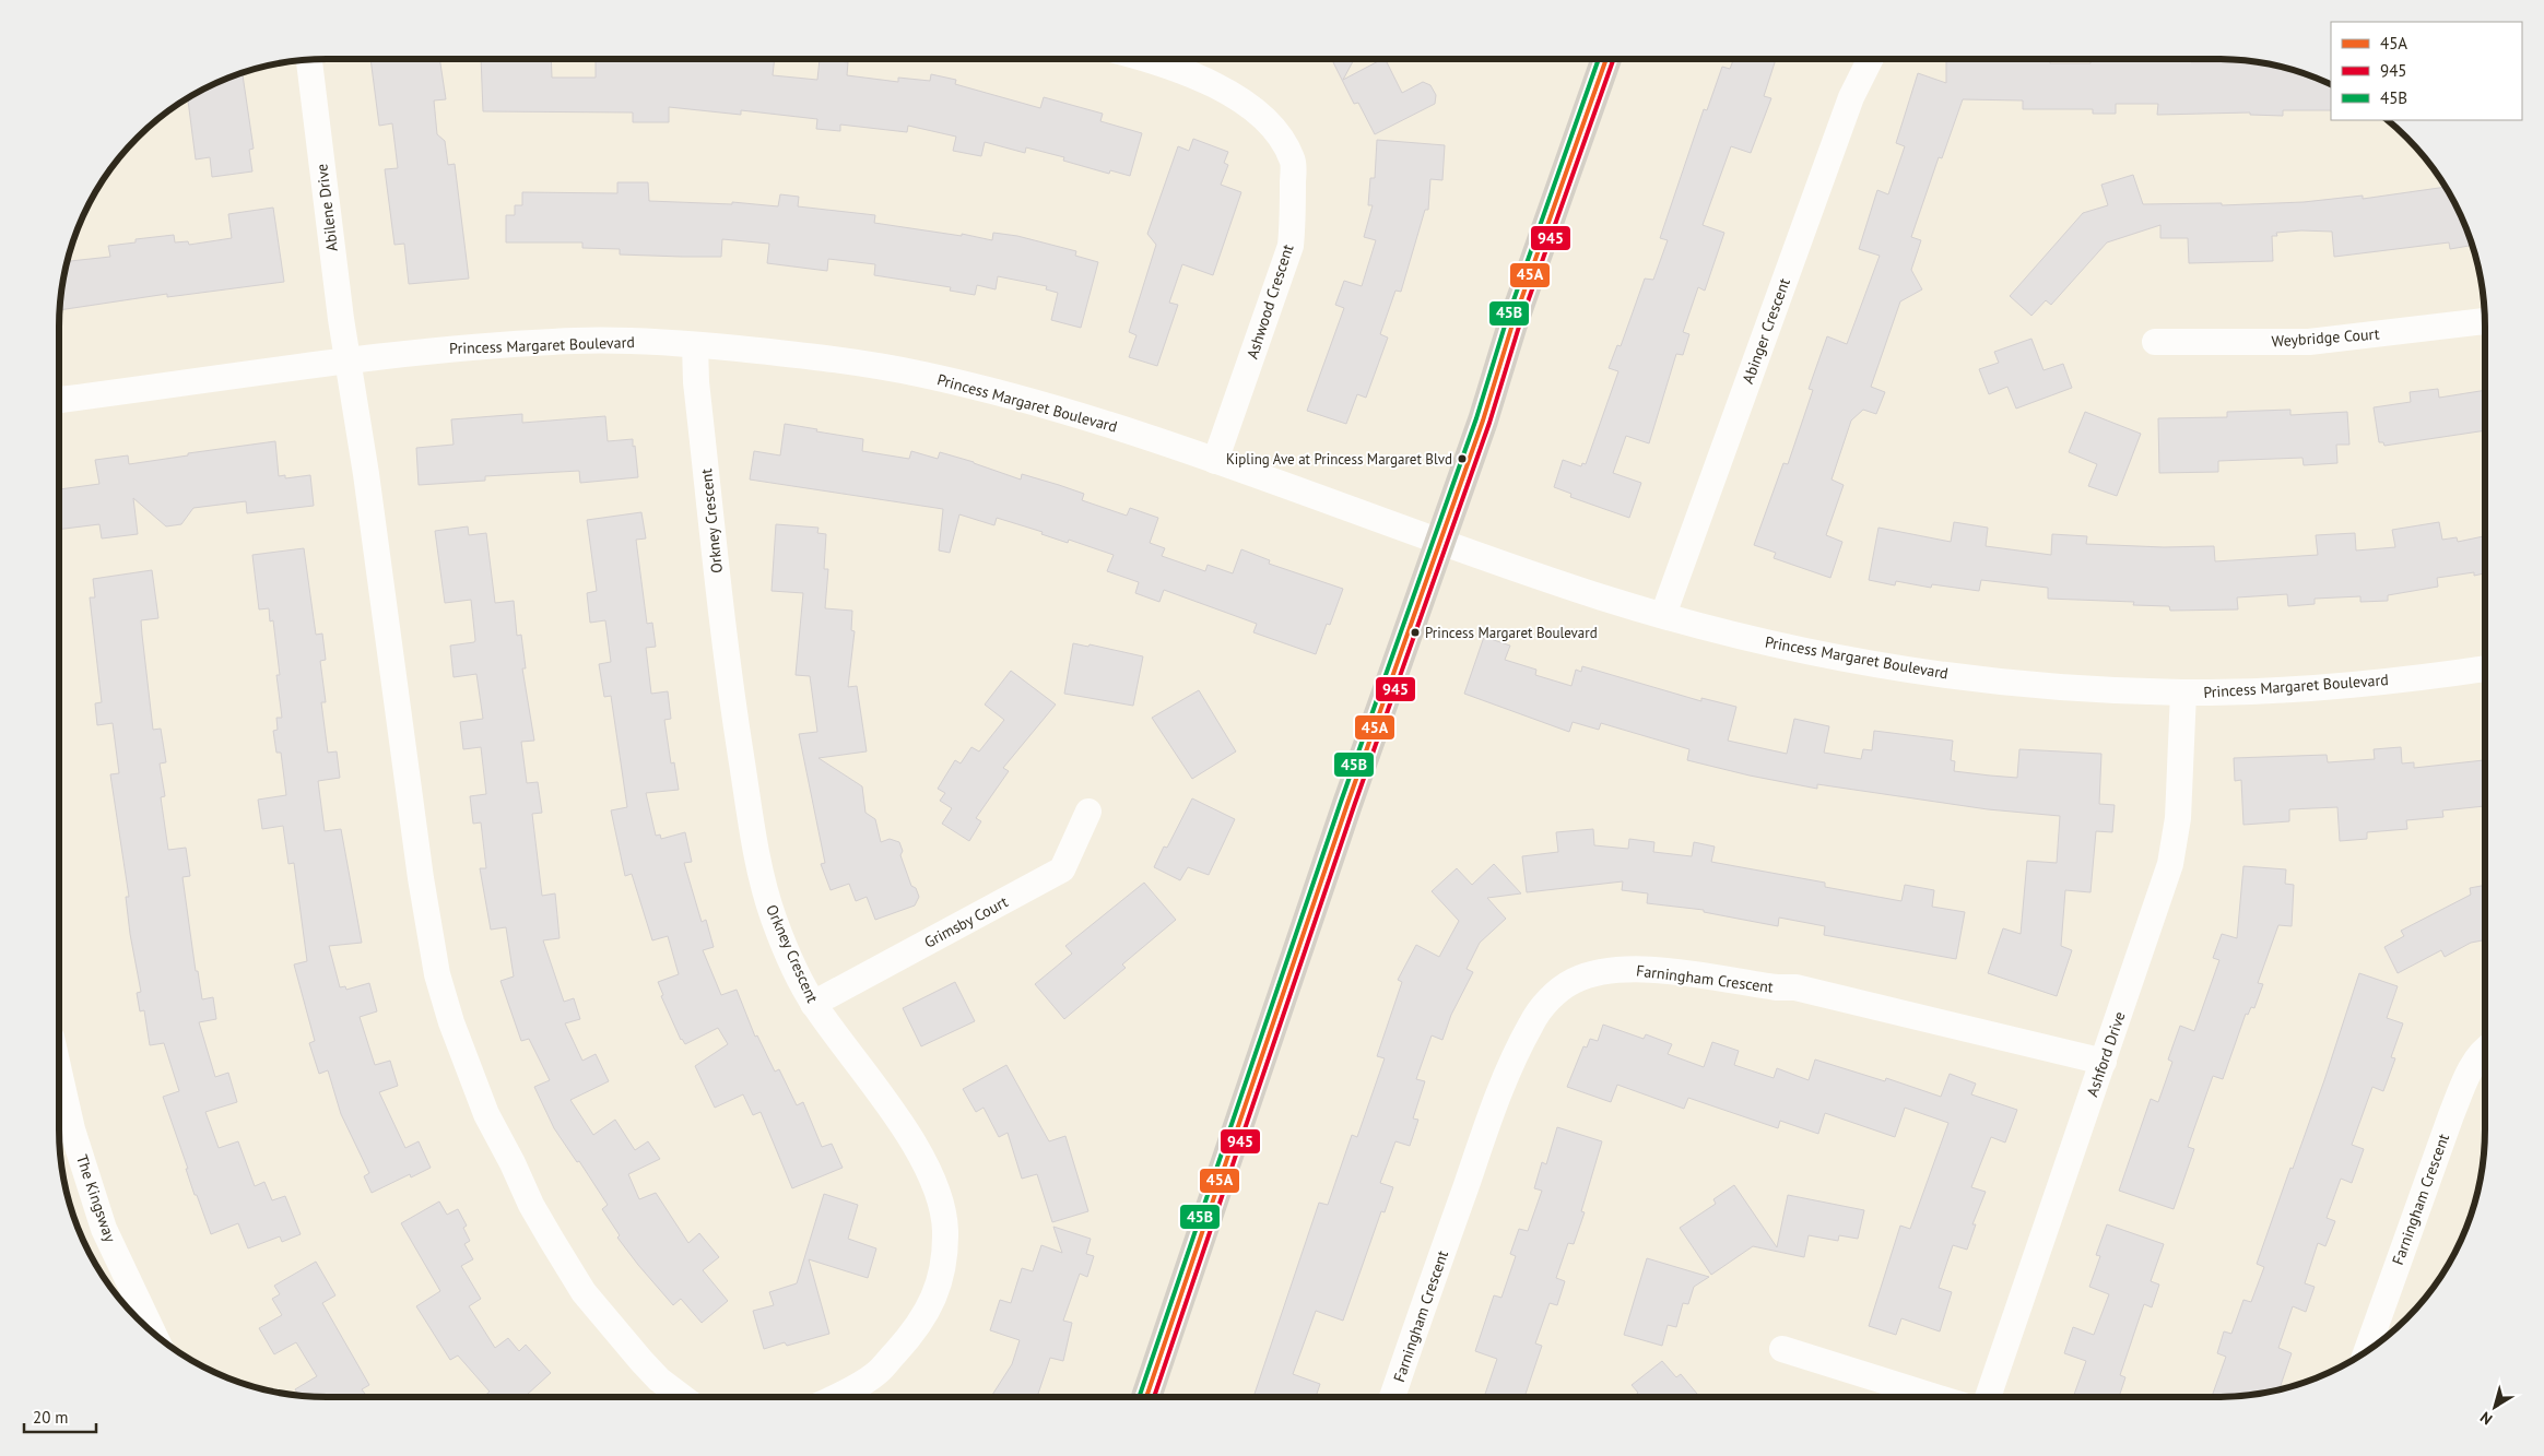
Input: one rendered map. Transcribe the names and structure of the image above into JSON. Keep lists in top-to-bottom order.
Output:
{
  "streets": {
    "street": [
      "Abilene Drive",
      "Ashwood Crescent",
      "Abinger Crescent",
      "Weybridge Court",
      "Princess Margaret Boulevard",
      "Orkney Crescent",
      "Grimsby Court",
      "Farningham Crescent",
      "Ashford Drive",
      "The Kingsway"
    ]
  },
  "crossings": [
    ["Abilene Drive", "Princess Margaret Boulevard"],
    ["Ashwood Crescent", "Princess Margaret Boulevard"],
    ["Abinger Crescent", "Princess Margaret Boulevard"],
    ["Princess Margaret Boulevard", "Orkney Crescent"],
    ["Princess Margaret Boulevard", "Ashford Drive"],
    ["Orkney Crescent", "Grimsby Court"],
    ["Farningham Crescent", "Ashford Drive"]
  ],
  "places": ["Kipling Ave at Princess Margaret Blvd", "Princess Margaret Boulevard"],
  "lines": ["transit line 45A", "transit line 945", "transit line 45B"],
  "legend": ["45A", "945", "45B"],
  "scale_bar": "20 m",
  "north": "bottom left"
}
